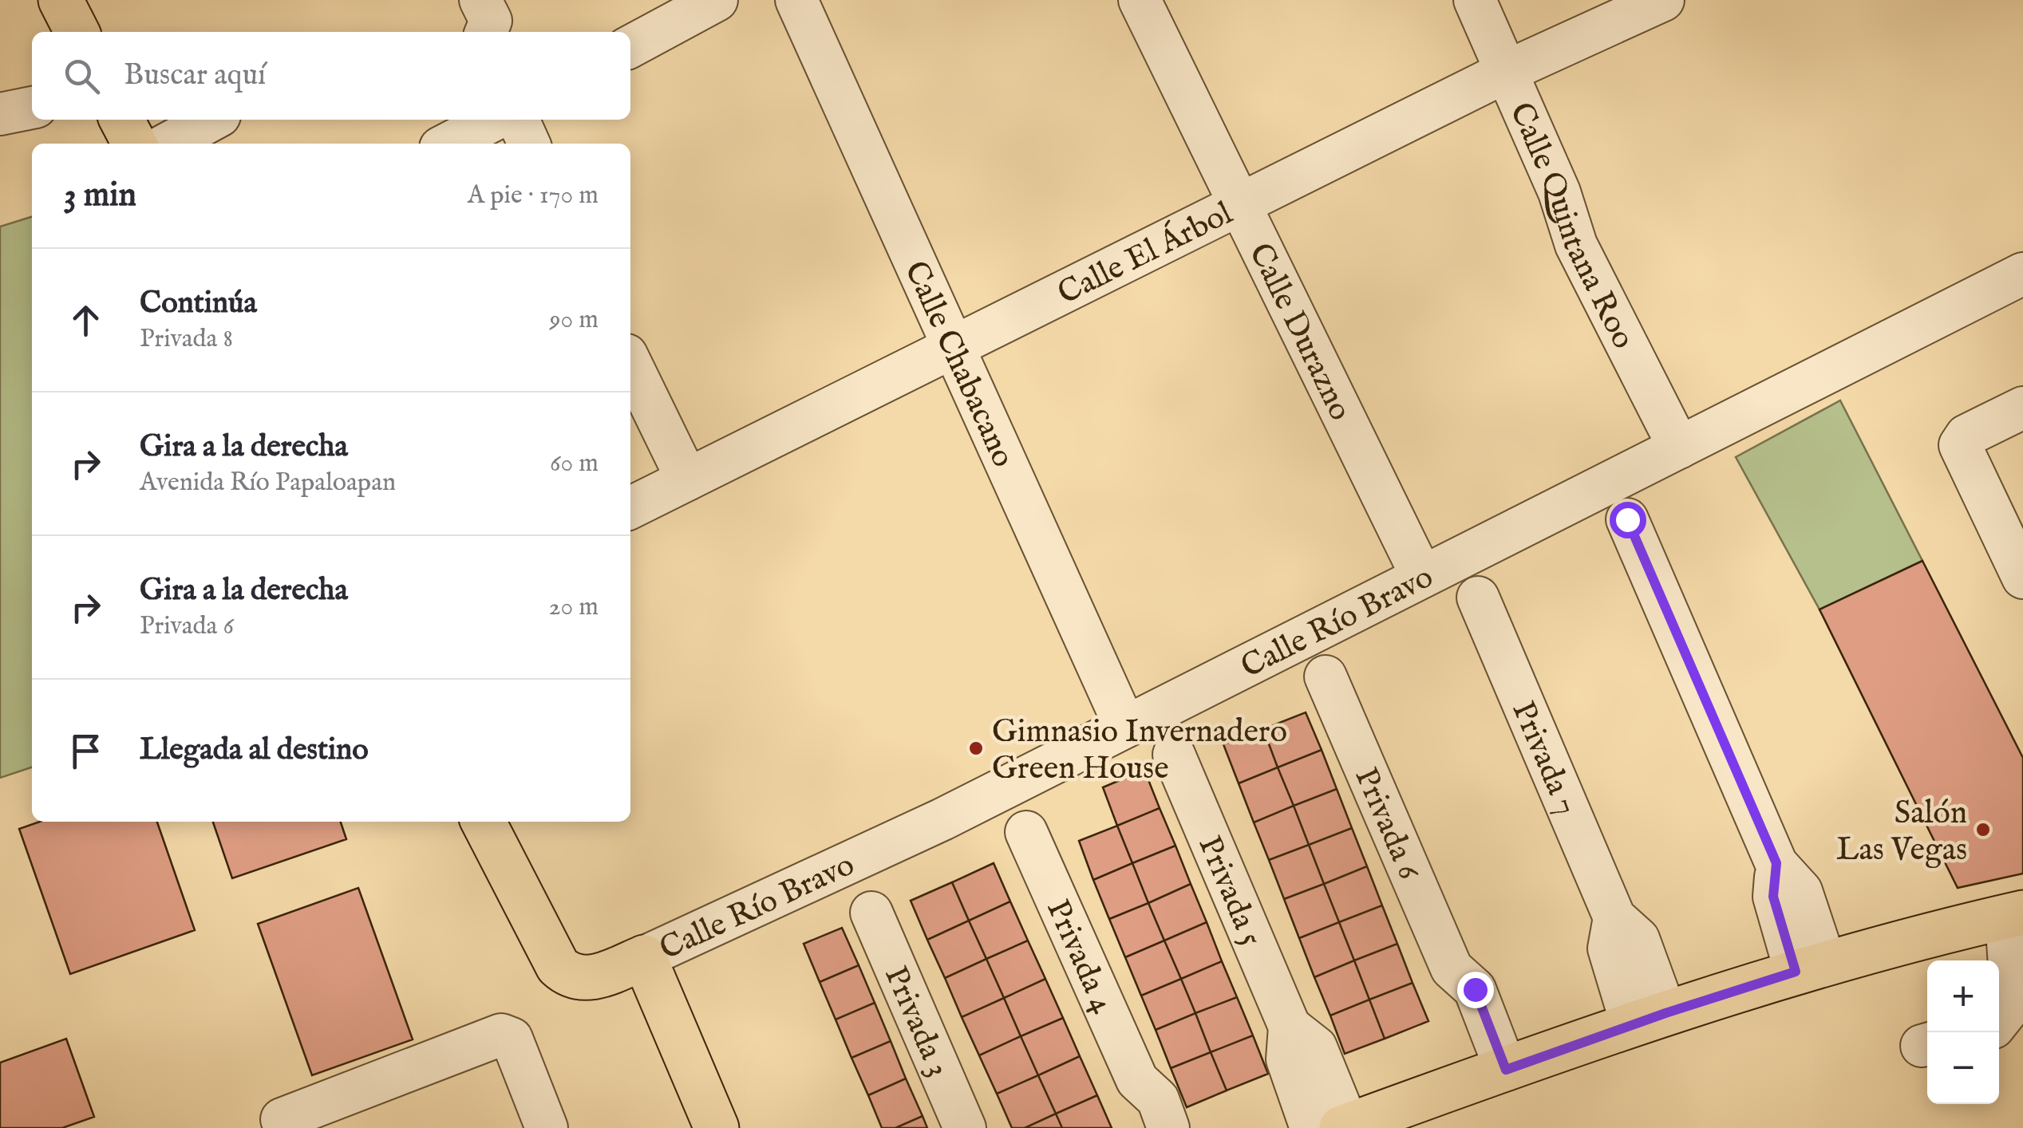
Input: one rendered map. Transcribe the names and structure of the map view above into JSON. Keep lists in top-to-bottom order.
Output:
{
  "streets": {
    "street": [
      "Calle Quintana Roo",
      "Calle El Árbol",
      "Calle Durazno",
      "Calle Chabacano",
      "Calle Río Bravo",
      "Privada 7",
      "Privada 6",
      "Privada 5",
      "Privada 4",
      "Privada 3"
    ]
  },
  "crossings": [
    ["Calle Quintana Roo", "Calle El Árbol"],
    ["Calle Quintana Roo", "Calle Río Bravo"],
    ["Calle El Árbol", "Calle Durazno"],
    ["Calle El Árbol", "Calle Chabacano"],
    ["Calle Durazno", "Calle Río Bravo"],
    ["Calle Chabacano", "Calle Río Bravo"]
  ],
  "places": ["Gimnasio Invernadero Green House", "Salón Las Vegas"],
  "page": {
    "search": "Buscar aquí",
    "heading": ["3 min", "A pie · 170 m"],
    "list": [
      ["Continúa", "Privada 8", "90 m"],
      ["Gira a la derecha", "Avenida Río Papaloapan", "60 m"],
      ["Gira a la derecha", "Privada 6", "20 m"],
      "Llegada al destino"
    ],
    "map_buttons": ["+", "−"]
  }
}
